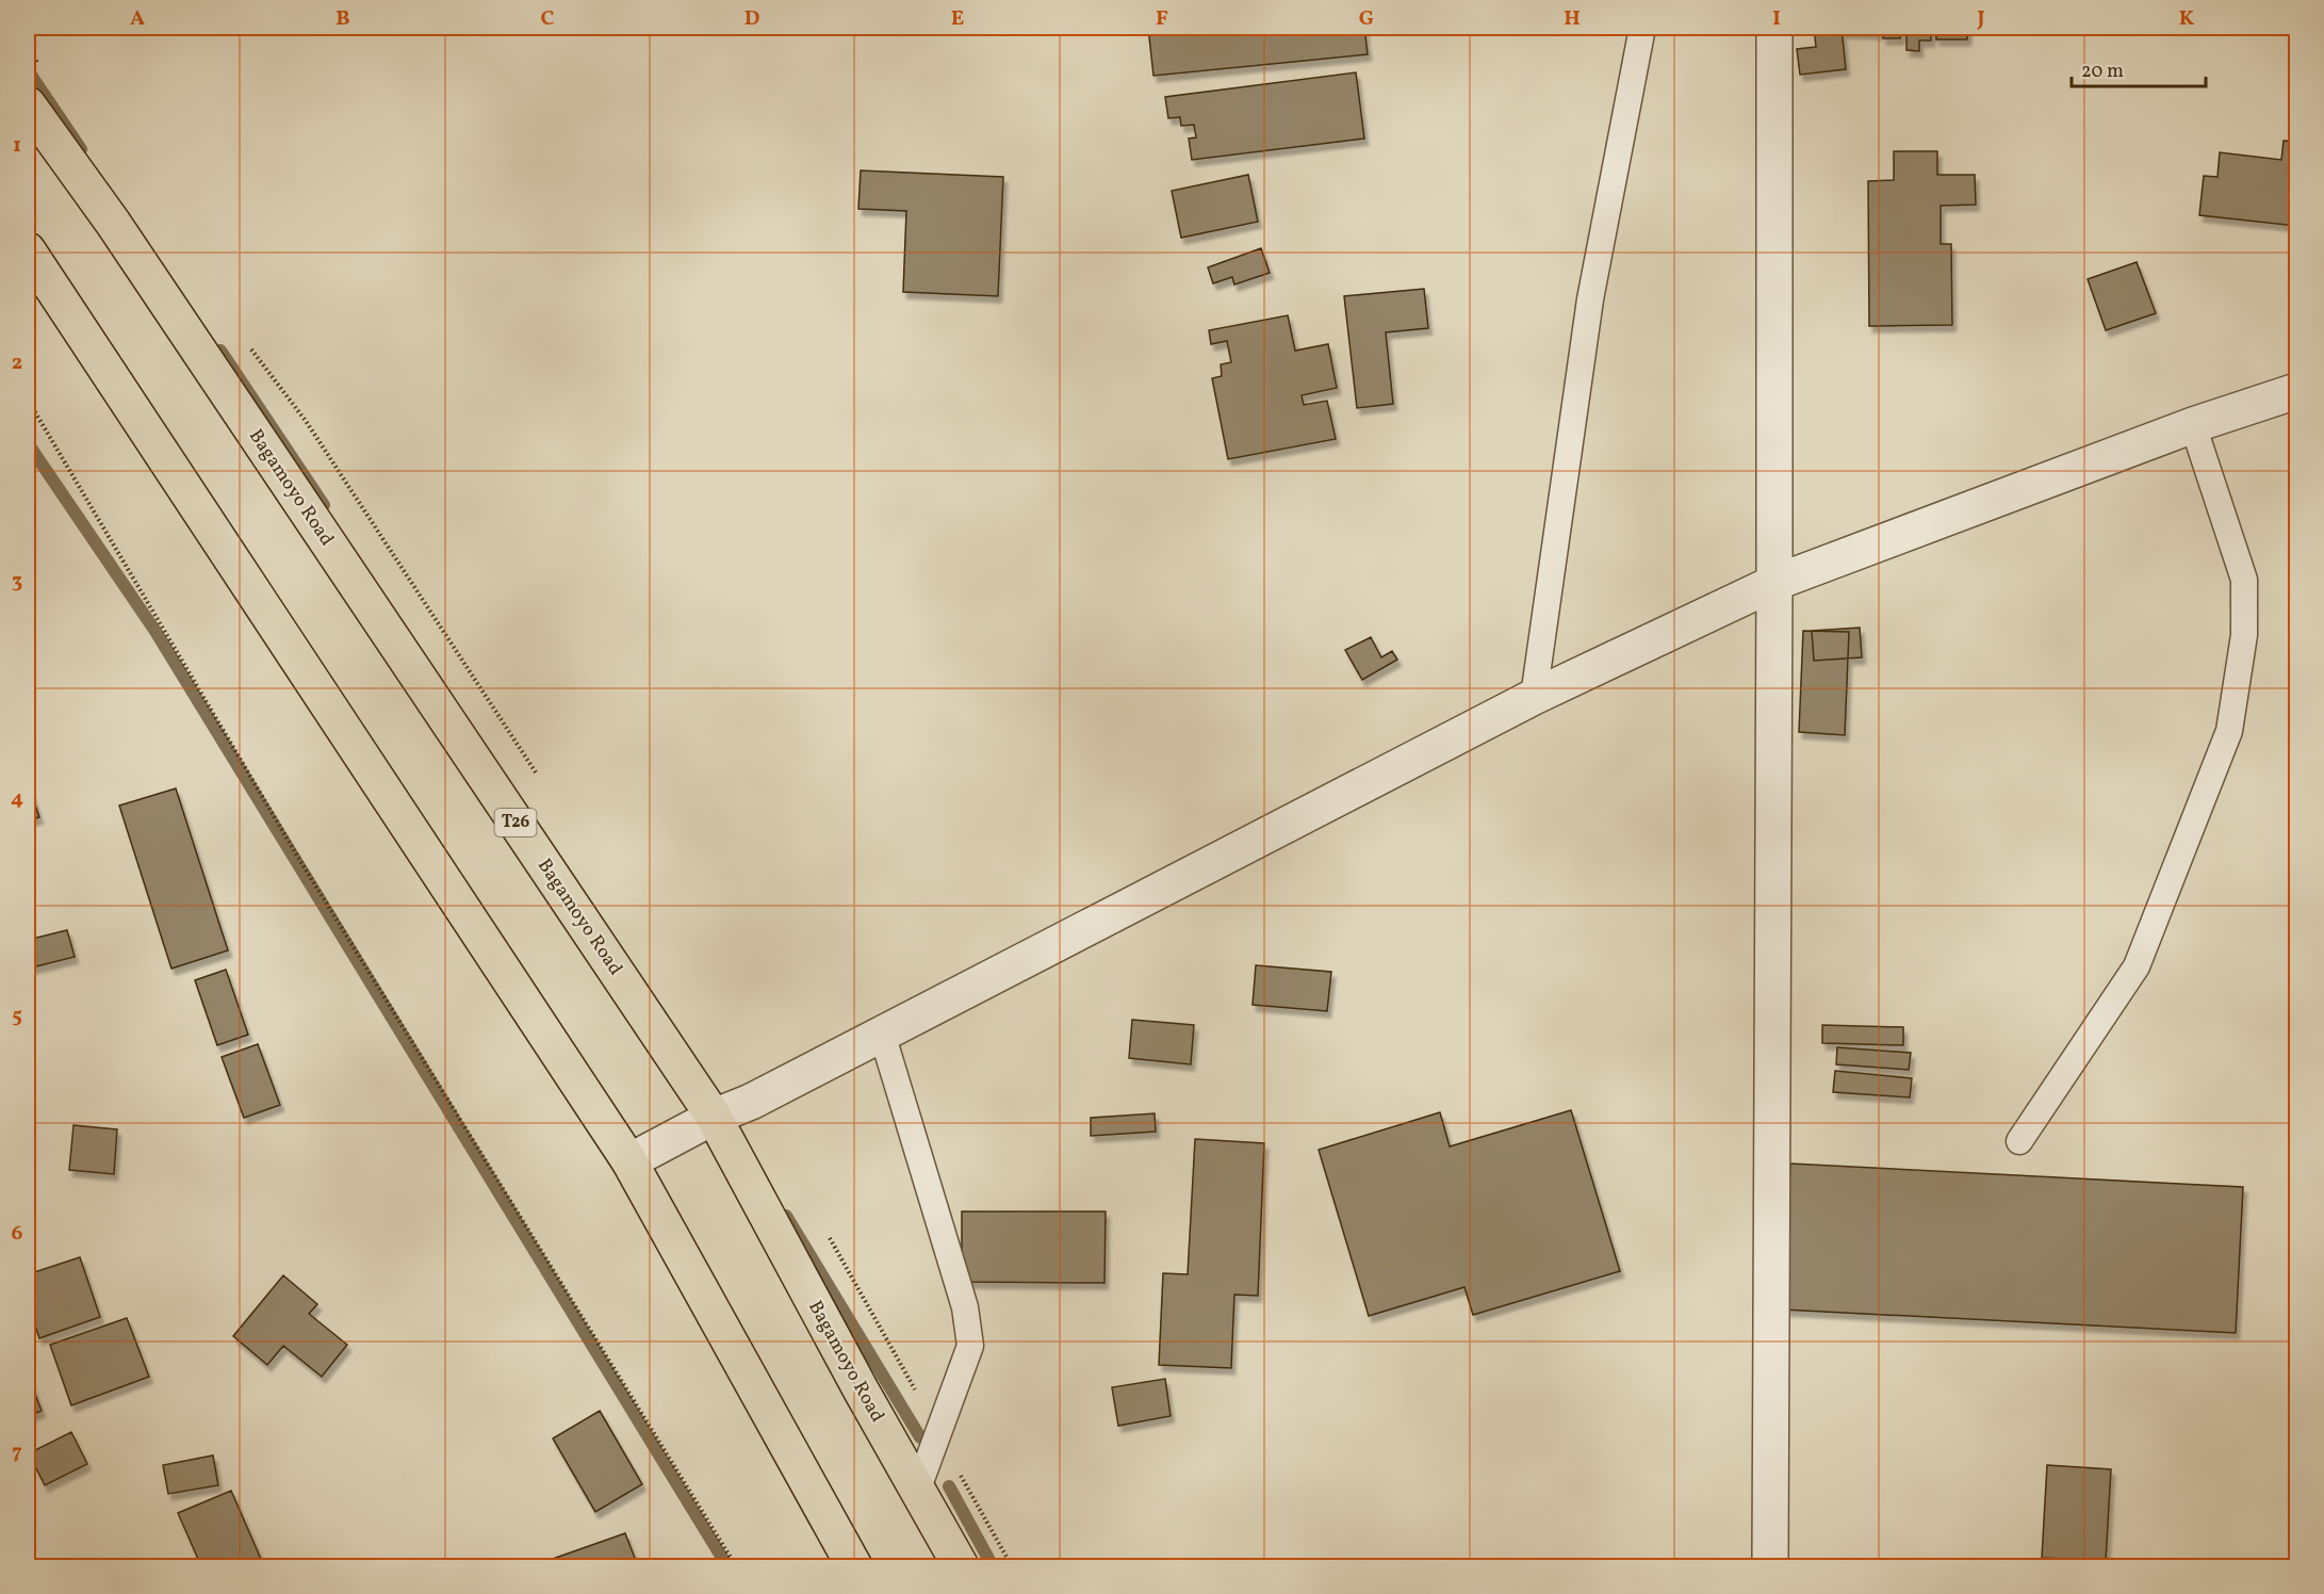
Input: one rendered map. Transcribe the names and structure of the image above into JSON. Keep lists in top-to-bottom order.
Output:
{
  "streets": {
    "highway": ["Bagamoyo Road", "T26"]
  },
  "scale_bar": "20 m",
  "grid": {
    "columns": [
      "A",
      "B",
      "C",
      "D",
      "E",
      "F",
      "G",
      "H",
      "I",
      "J",
      "K"
    ],
    "rows": [
      "1",
      "2",
      "3",
      "4",
      "5",
      "6",
      "7"
    ]
  }
}
